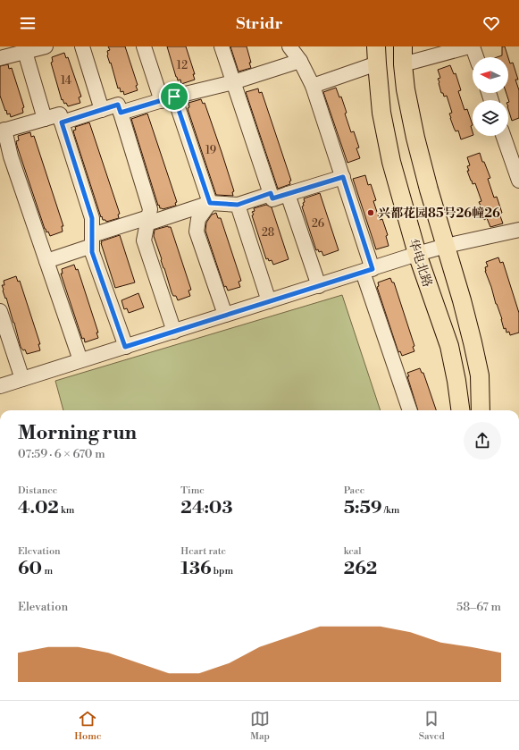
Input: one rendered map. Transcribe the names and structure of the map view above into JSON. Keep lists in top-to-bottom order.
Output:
{
  "streets": {
    "main road": ["华电北路"]
  },
  "places": ["兴都花园85号26幢26"],
  "house_numbers": [
    "12",
    "14",
    "19",
    "26",
    "28"
  ],
  "north": "left",
  "page": {
    "header": "Stridr",
    "heading": ["Morning run", "07:59 · 6 × 670 m"],
    "stats": [
      ["Distance", "4.02 km"],
      ["Time", "24:03"],
      ["Pace", "5:59 /km"],
      ["Elevation", "60 m"],
      ["Heart rate", "136 bpm"],
      ["kcal", "262"]
    ],
    "chart": ["Elevation", "58–67 m"],
    "tabs": ["Home", "Map", "Saved"]
  }
}
